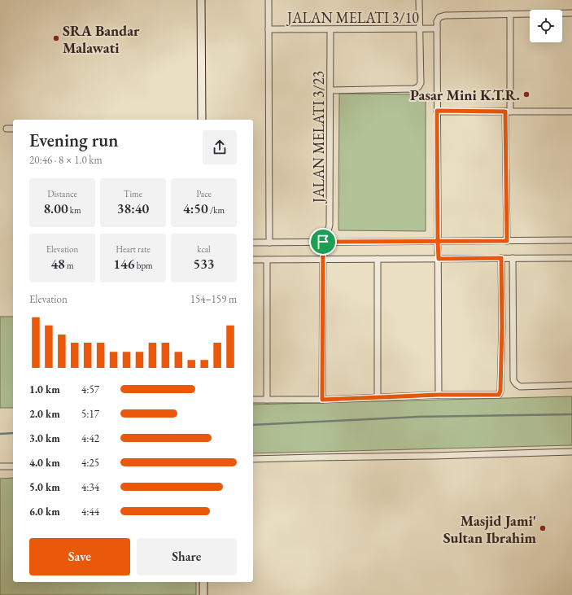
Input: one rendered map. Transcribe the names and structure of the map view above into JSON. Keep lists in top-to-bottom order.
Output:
{
  "streets": {
    "street": ["JALAN MELATI 3/10", "JALAN MELATI 3/23"]
  },
  "crossings": [
    ["JALAN MELATI 3/10", "JALAN MELATI 3/23"]
  ],
  "places": ["SRA Bandar Malawati", "Pasar Mini K.T.R.", "Masjid Jami' Sultan Ibrahim"],
  "page": {
    "heading": ["Evening run", "20:46 · 8 × 1.0 km"],
    "stats": [
      ["Distance", "8.00 km"],
      ["Time", "38:40"],
      ["Pace", "4:50 /km"],
      ["Elevation", "48 m"],
      ["Heart rate", "146 bpm"],
      ["kcal", "533"]
    ],
    "chart": ["Elevation", "154–159 m"],
    "list": [
      {
        "name": "1.0 km",
        "note": "4:57"
      },
      {
        "name": "2.0 km",
        "note": "5:17"
      },
      {
        "name": "3.0 km",
        "note": "4:42"
      },
      {
        "name": "4.0 km",
        "note": "4:25"
      },
      {
        "name": "5.0 km",
        "note": "4:34"
      },
      {
        "name": "6.0 km",
        "note": "4:44"
      }
    ],
    "buttons": ["Save", "Share"]
  }
}
